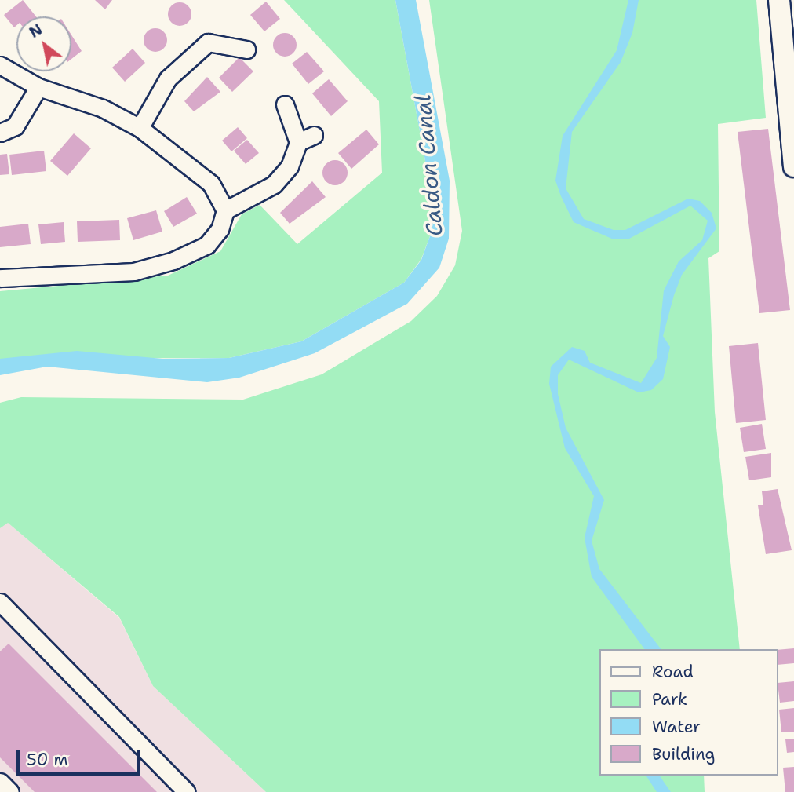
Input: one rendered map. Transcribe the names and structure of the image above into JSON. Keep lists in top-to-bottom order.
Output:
{
  "water": ["Caldon Canal"],
  "legend": [
    "Road",
    "Park",
    "Water",
    "Building"
  ],
  "scale_bar": "50 m",
  "north": "top left"
}
